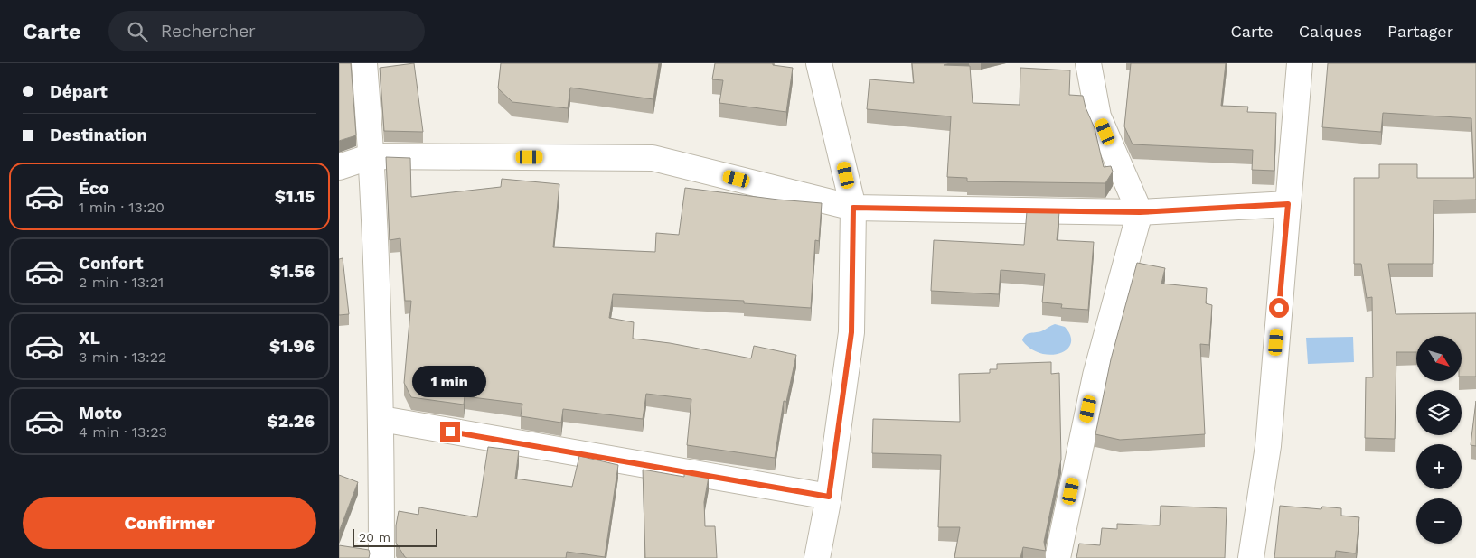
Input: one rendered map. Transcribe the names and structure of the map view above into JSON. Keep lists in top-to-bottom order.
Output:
{
  "scale_bar": "20 m",
  "north": "bottom right",
  "page": {
    "header": "Carte",
    "search": "Rechercher",
    "nav": ["Carte", "Calques", "Partager"],
    "banner": ["Départ", "Destination"],
    "list": [
      {
        "name": "Éco",
        "note": "1 min · 13:20",
        "value": "$1.15"
      },
      {
        "name": "Confort",
        "note": "2 min · 13:21",
        "value": "$1.56"
      },
      {
        "name": "XL",
        "note": "3 min · 13:22",
        "value": "$1.96"
      },
      {
        "name": "Moto",
        "note": "4 min · 13:23",
        "value": "$2.26"
      }
    ],
    "map_buttons": ["+", "−"],
    "bubble": "1 min",
    "buttons": "Confirmer",
    "scale": "20 m"
  }
}
